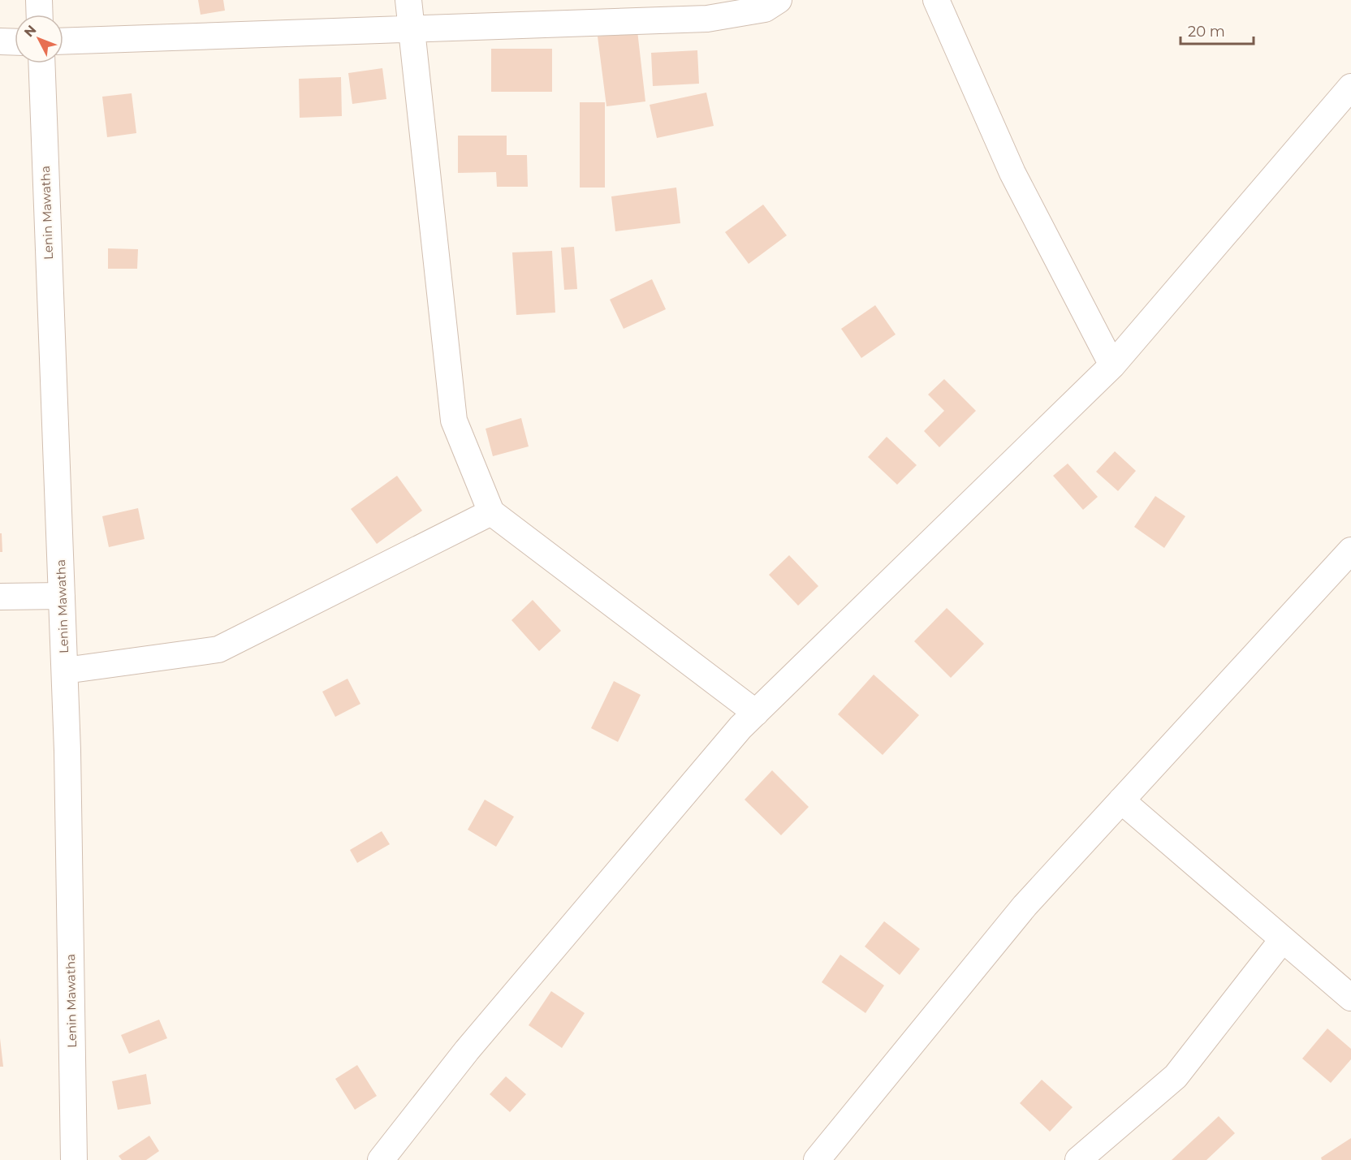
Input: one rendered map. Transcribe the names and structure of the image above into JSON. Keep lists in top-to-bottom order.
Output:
{
  "streets": {
    "street": ["Lenin Mawatha"]
  },
  "scale_bar": "20 m",
  "north": "top left"
}
